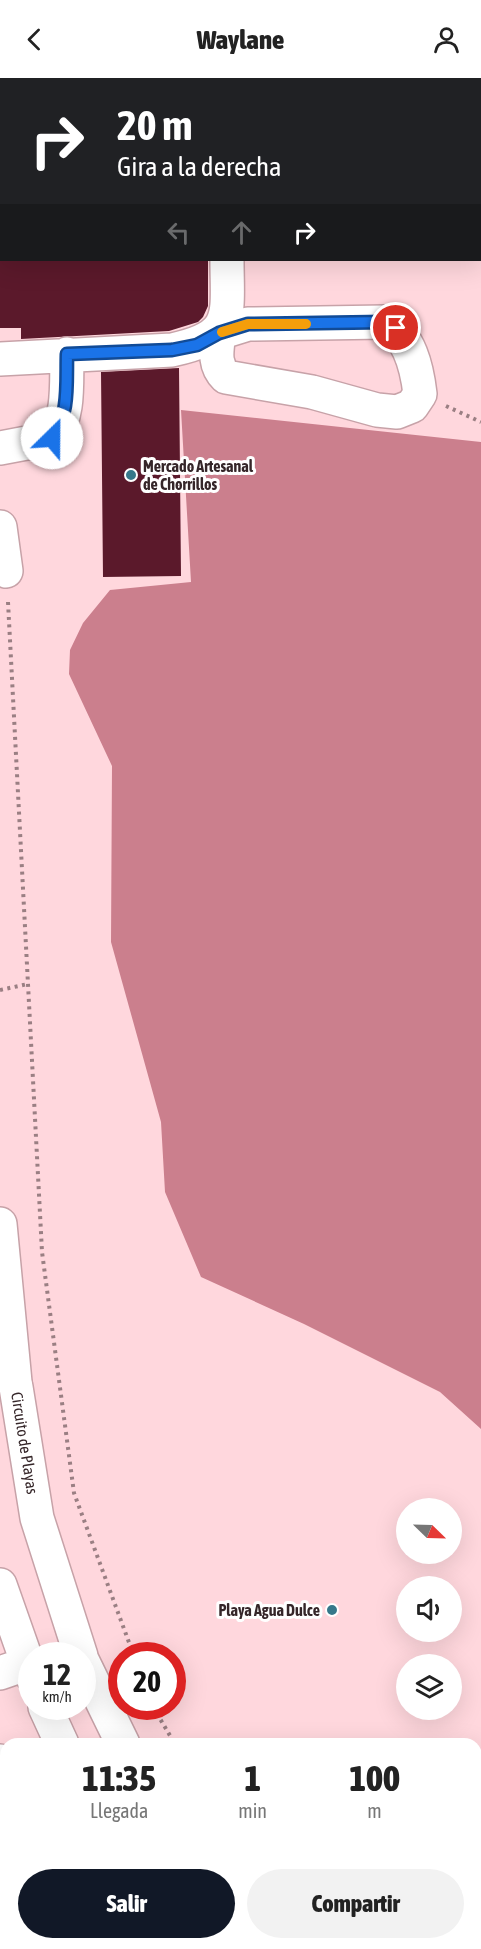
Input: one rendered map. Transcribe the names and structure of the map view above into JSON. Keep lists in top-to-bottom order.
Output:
{
  "streets": {
    "main road": ["Circuito de Playas"]
  },
  "places": ["Mercado Artesanal de Chorrillos", "Playa Agua Dulce"],
  "north": "bottom right",
  "page": {
    "header": "Waylane",
    "turn": ["20 m", "Gira a la derecha"],
    "speed": "12 km/h",
    "limit": "20",
    "eta": [
      "11:35",
      "Llegada",
      "1",
      "min",
      "100",
      "m"
    ],
    "buttons": ["Salir", "Compartir"]
  }
}
